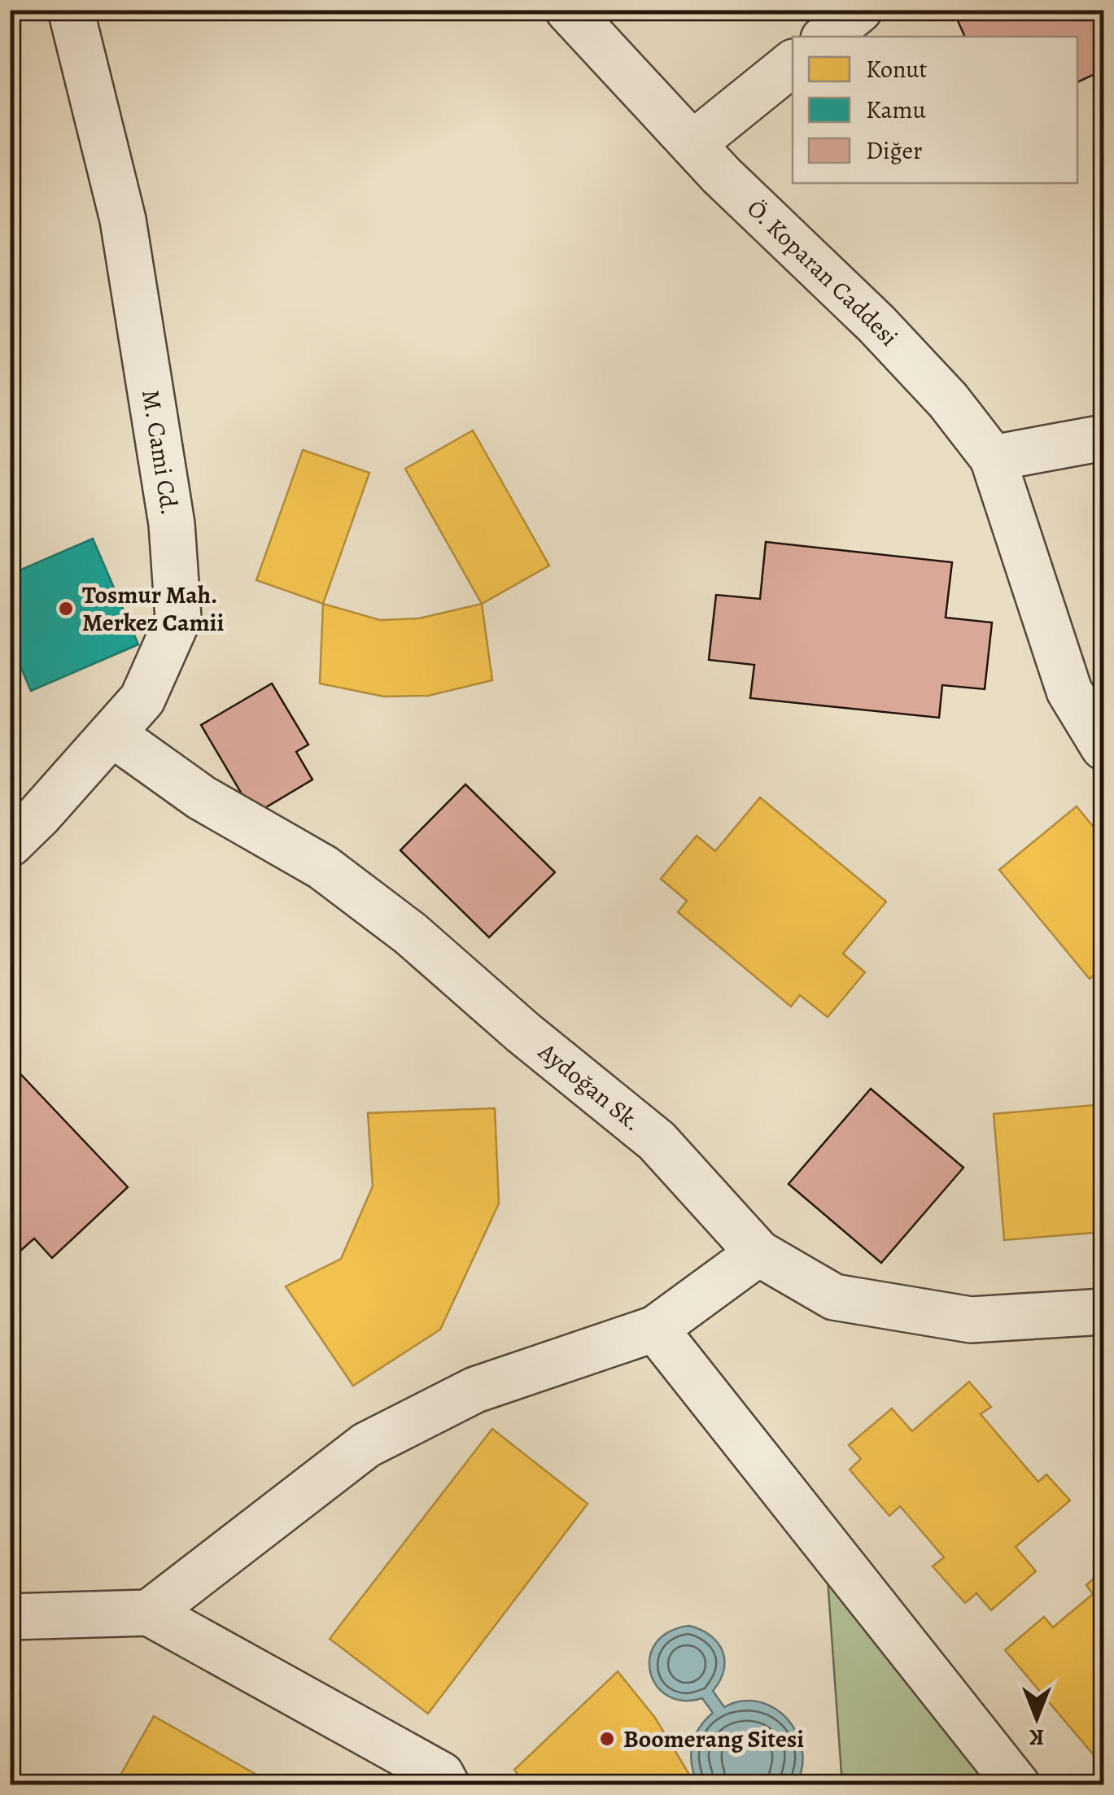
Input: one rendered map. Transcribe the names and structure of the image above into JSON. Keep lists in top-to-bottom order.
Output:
{
  "streets": {
    "street": ["Ö. Koparan Caddesi", "M. Cami Cd.", "Aydoğan Sk."]
  },
  "crossings": [
    ["M. Cami Cd.", "Aydoğan Sk."]
  ],
  "places": ["Tosmur Mah. Merkez Camii", "Boomerang Sitesi"],
  "legend": ["Konut", "Kamu", "Diğer"],
  "north": "bottom"
}
